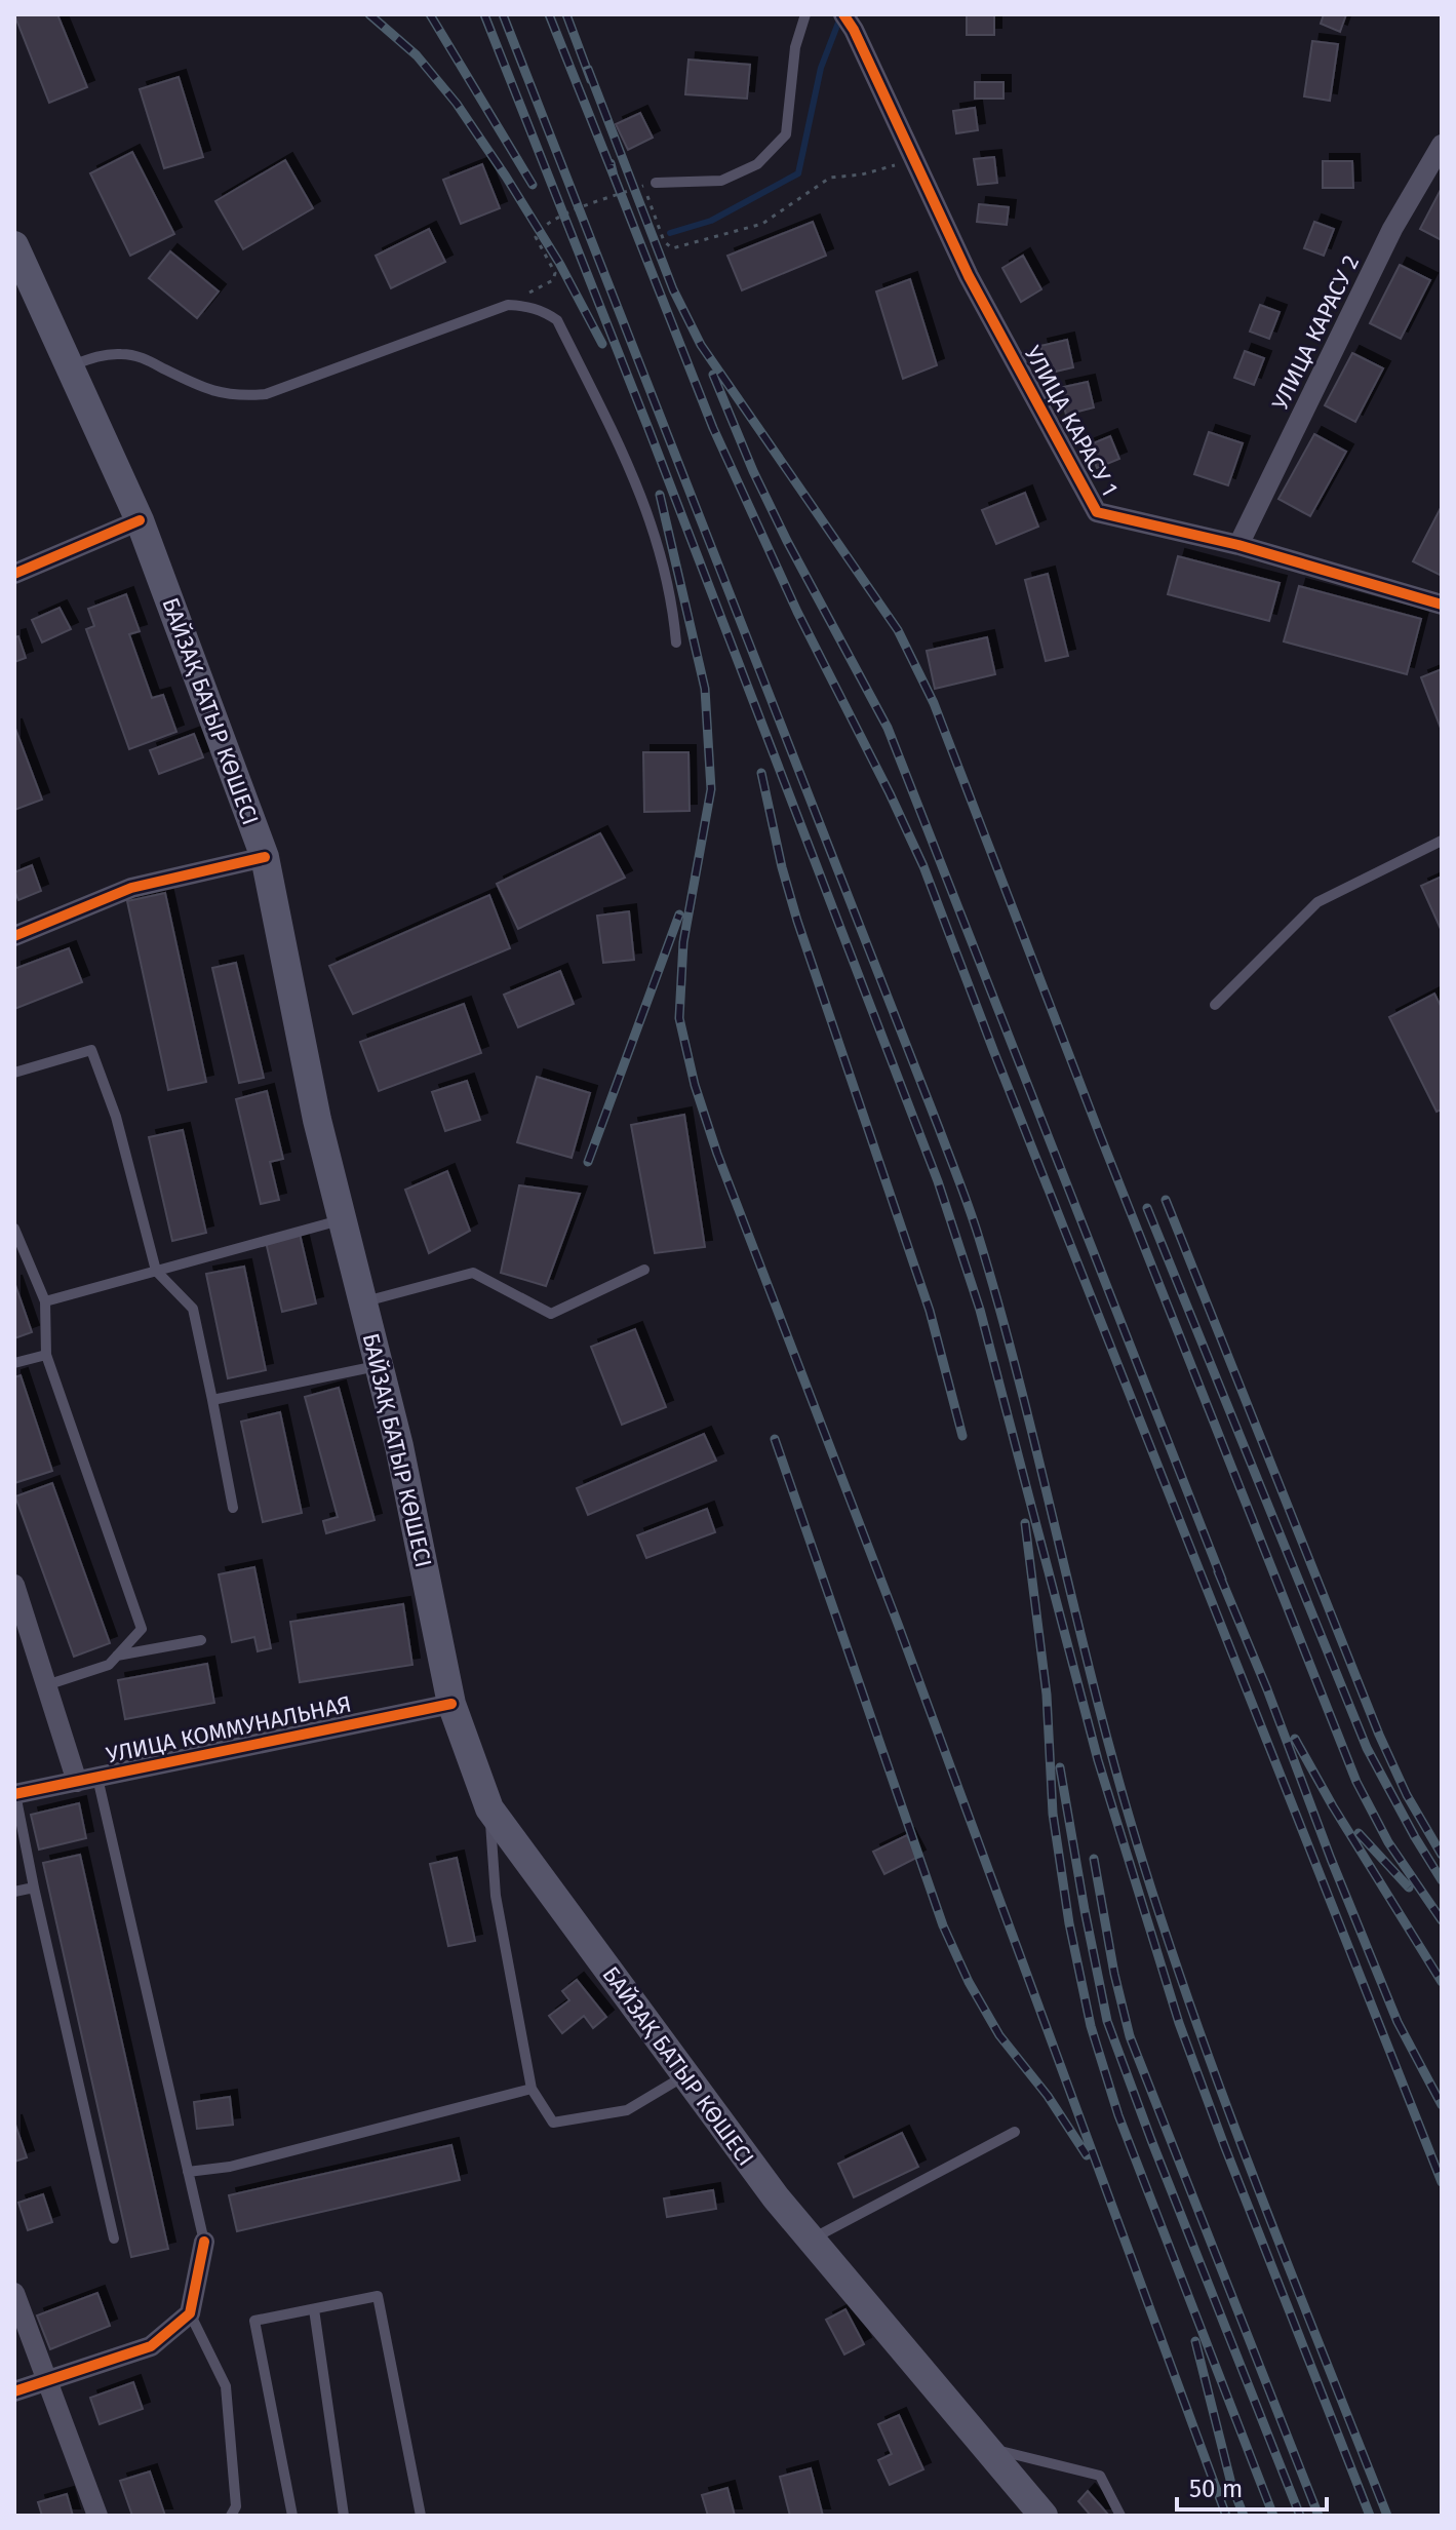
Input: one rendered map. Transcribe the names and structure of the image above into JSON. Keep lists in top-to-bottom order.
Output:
{
  "streets": {
    "main road": ["БАЙЗАҚ БАТЫР КӨШЕСІ"],
    "street": ["УЛИЦА КАРАСУ 2", "УЛИЦА КАРАСУ 1", "УЛИЦА КОММУНАЛЬНАЯ"]
  },
  "crossings": [
    ["УЛИЦА КАРАСУ 2", "УЛИЦА КАРАСУ 1"],
    ["БАЙЗАҚ БАТЫР КӨШЕСІ", "УЛИЦА КОММУНАЛЬНАЯ"]
  ],
  "scale_bar": "50 m"
}
